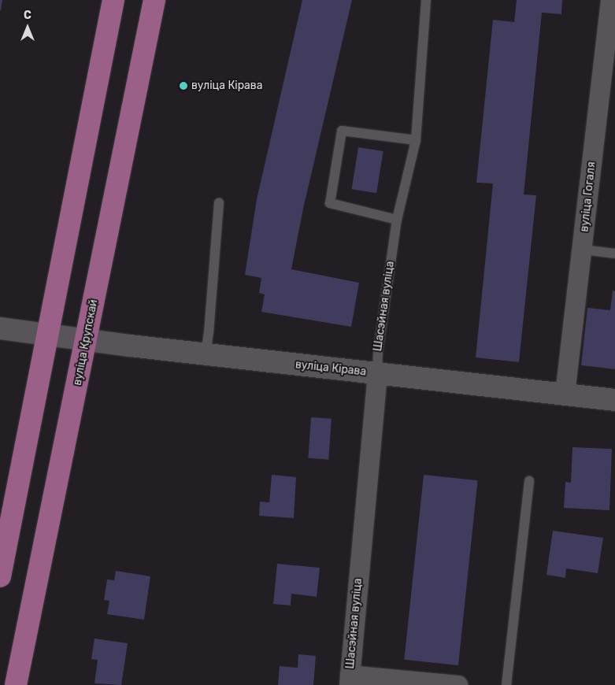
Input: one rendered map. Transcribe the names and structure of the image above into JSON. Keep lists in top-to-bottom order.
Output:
{
  "streets": {
    "main road": ["вуліца Крупскай"],
    "street": ["вуліца Гогаля", "Шасэйная вуліца", "вуліца Кірава"]
  },
  "crossings": [
    ["вуліца Гогаля", "вуліца Кірава"],
    ["Шасэйная вуліца", "вуліца Кірава"],
    ["вуліца Крупскай", "вуліца Кірава"]
  ],
  "places": ["вуліца Кірава"],
  "north": "top"
}
